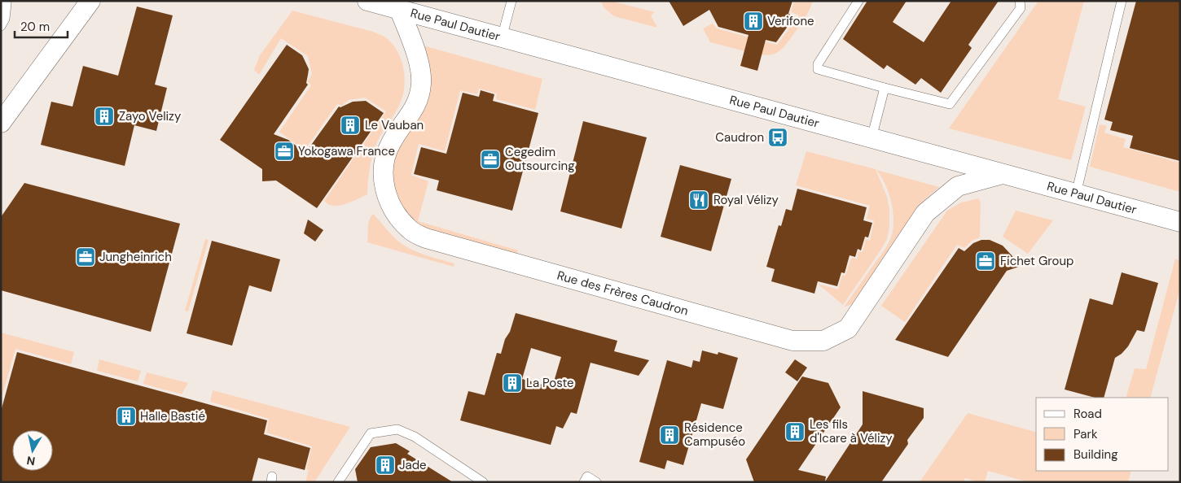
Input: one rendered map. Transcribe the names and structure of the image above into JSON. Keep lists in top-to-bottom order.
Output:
{
  "streets": {
    "street": ["Rue Paul Dautier", "Rue des Frères Caudron"]
  },
  "crossings": [
    ["Rue Paul Dautier", "Rue des Frères Caudron"]
  ],
  "places": {
    "building": [
      "Verifone",
      "Zayo Velizy",
      "Le Vauban",
      "La Poste",
      "Halle Bastié",
      "Les fils d'Icare à Vélizy",
      "Résidence Campuséo",
      "Jade"
    ],
    "bus stop": ["Caudron"],
    "office": [
      "Yokogawa France",
      "Cegedim Outsourcing",
      "Jungheinrich",
      "Fichet Group"
    ],
    "restaurant": ["Royal Vélizy"]
  },
  "legend": ["Road", "Park", "Building"],
  "scale_bar": "20 m",
  "north": "bottom"
}
